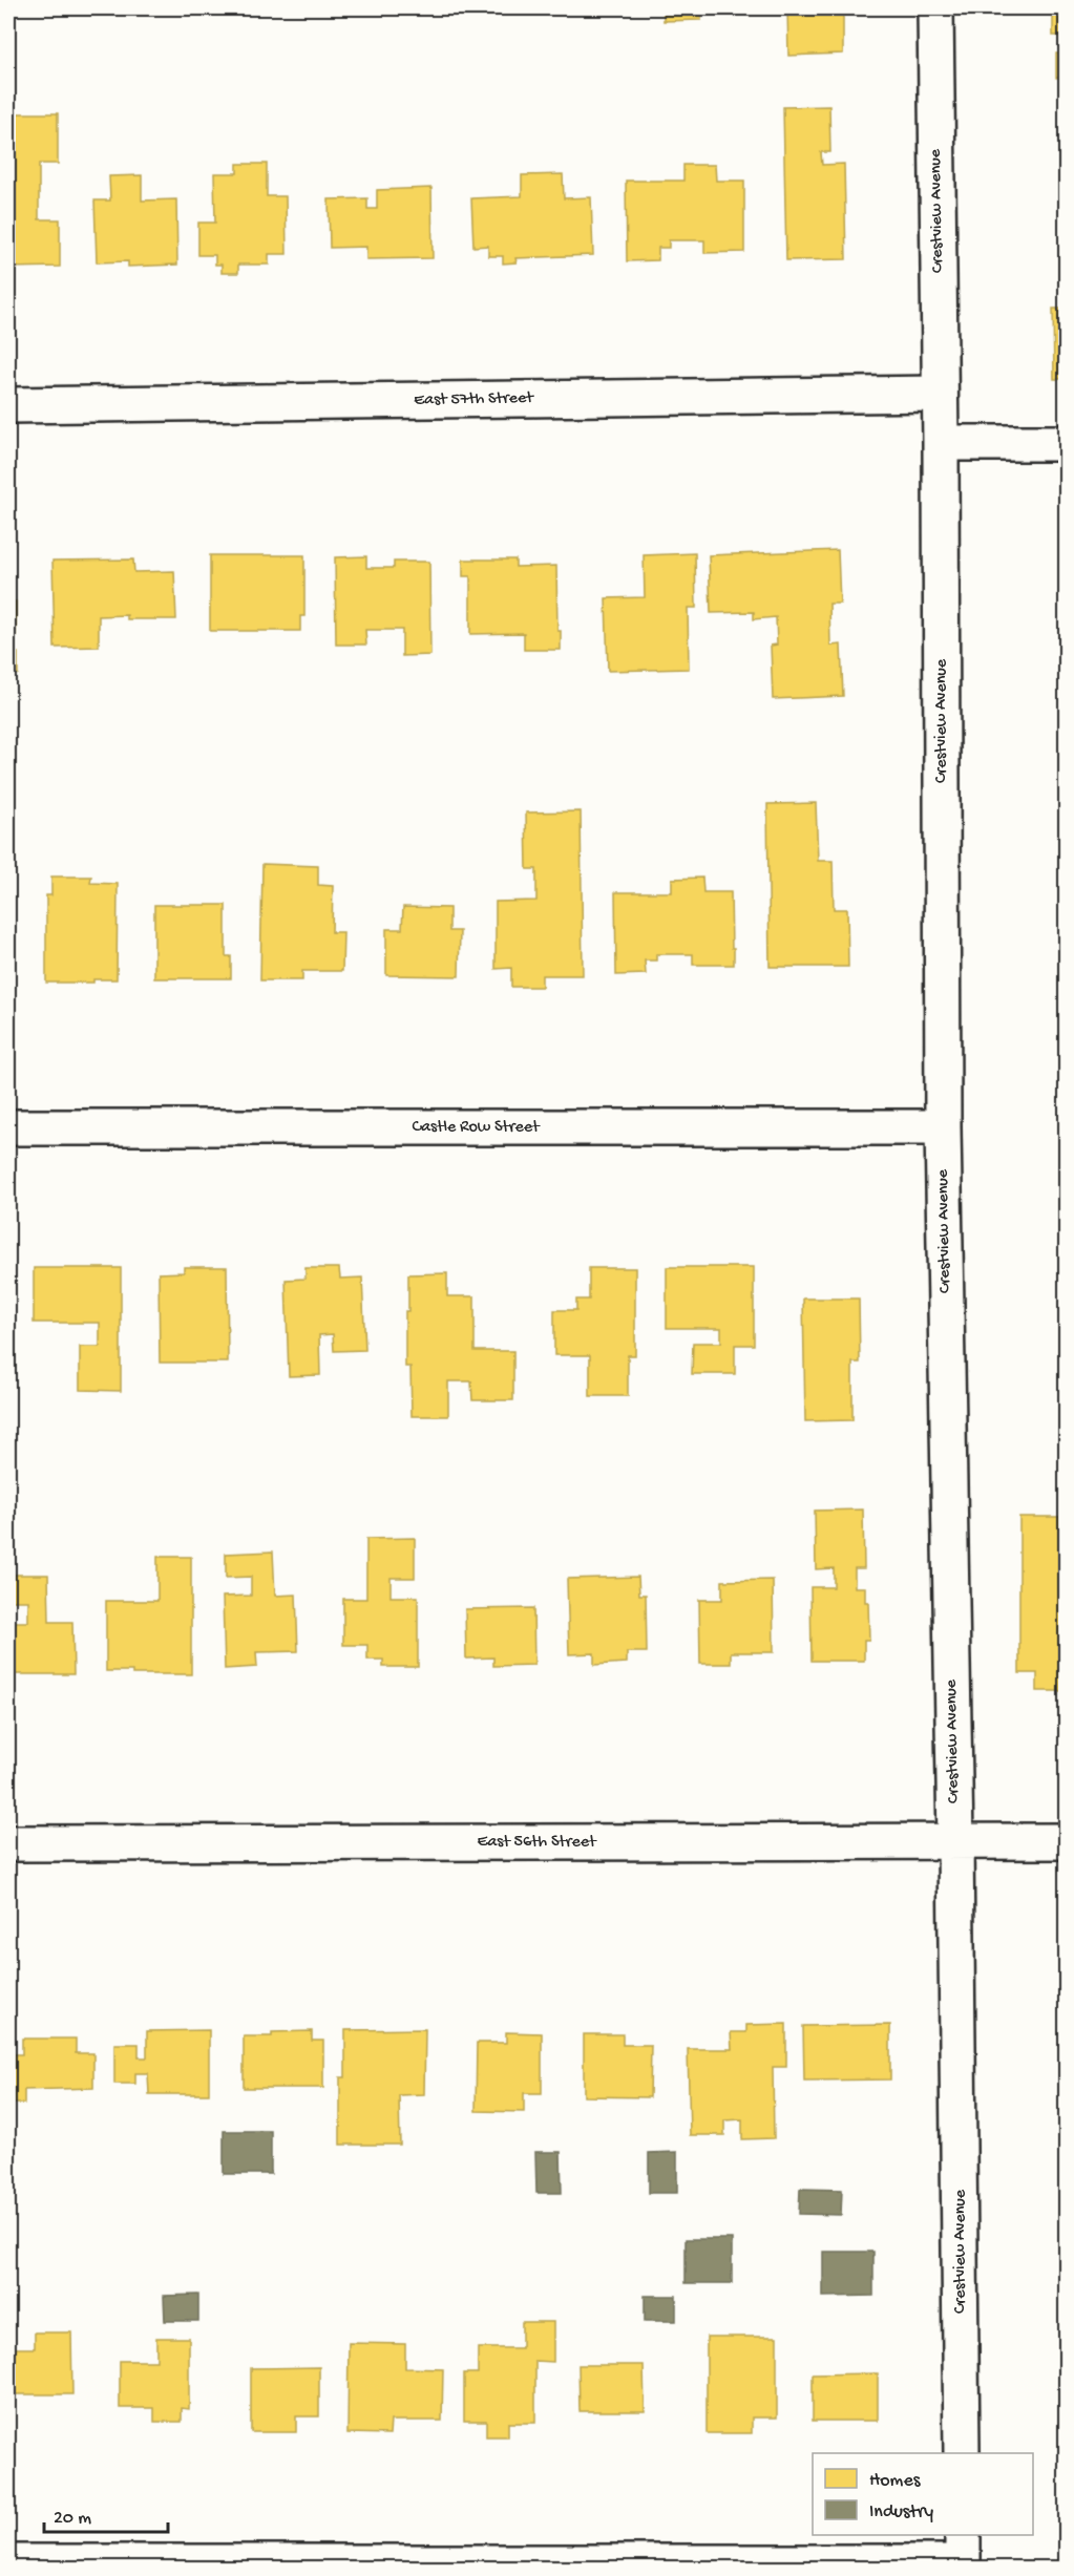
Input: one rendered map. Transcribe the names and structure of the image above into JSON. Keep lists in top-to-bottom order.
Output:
{
  "streets": {
    "street": [
      "Crestview Avenue",
      "East 57th Street",
      "Castle Row Street",
      "East 56th Street"
    ]
  },
  "crossings": [
    ["Crestview Avenue", "East 57th Street"],
    ["Crestview Avenue", "Castle Row Street"],
    ["Crestview Avenue", "East 56th Street"]
  ],
  "legend": ["Homes", "Industry"],
  "scale_bar": "20 m"
}
